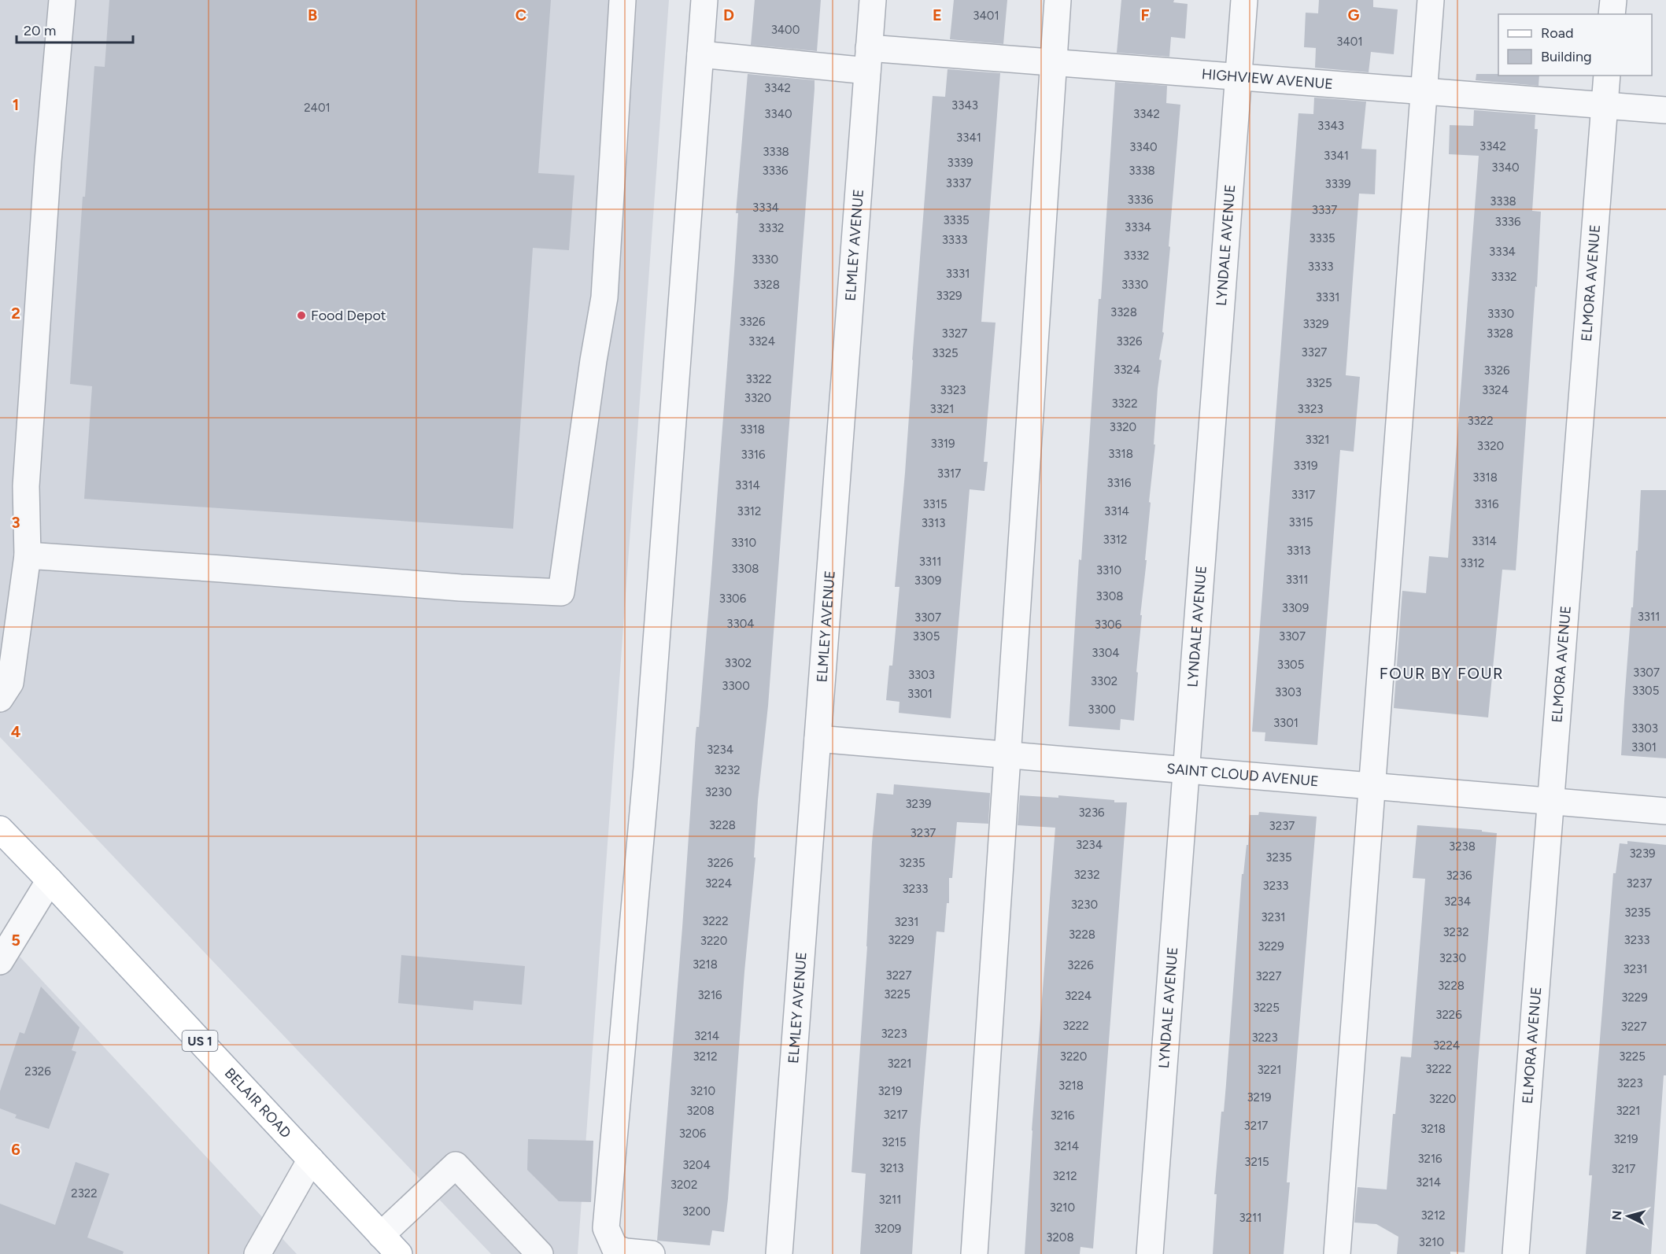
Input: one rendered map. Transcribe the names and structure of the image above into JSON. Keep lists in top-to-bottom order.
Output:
{
  "streets": {
    "main road": ["US 1", "BELAIR ROAD"],
    "street": [
      "HIGHVIEW AVENUE",
      "ELMLEY AVENUE",
      "LYNDALE AVENUE",
      "ELMORA AVENUE",
      "SAINT CLOUD AVENUE"
    ]
  },
  "crossings": [
    ["HIGHVIEW AVENUE", "ELMLEY AVENUE"],
    ["HIGHVIEW AVENUE", "LYNDALE AVENUE"],
    ["HIGHVIEW AVENUE", "ELMORA AVENUE"],
    ["ELMLEY AVENUE", "SAINT CLOUD AVENUE"],
    ["LYNDALE AVENUE", "SAINT CLOUD AVENUE"],
    ["ELMORA AVENUE", "SAINT CLOUD AVENUE"]
  ],
  "districts": ["FOUR BY FOUR"],
  "places": ["Food Depot"],
  "house_numbers": [
    "3401",
    "3400",
    "3401",
    "3342",
    "3343",
    "2401",
    "3340",
    "3342",
    "3343",
    "3341",
    "3342",
    "3340",
    "3338",
    "3341",
    "3339",
    "3340",
    "3336",
    "3338",
    "3337",
    "3339",
    "3336",
    "3338",
    "3334",
    "3337",
    "3335",
    "3336",
    "3334",
    "3332",
    "3335",
    "3333",
    "3334",
    "3332",
    "3330",
    "3333",
    "3331",
    "3332",
    "3328",
    "3330",
    "3329",
    "3331",
    "3328",
    "3330",
    "3326",
    "3329",
    "3327",
    "3328",
    "3324",
    "3326",
    "3327",
    "3325",
    "3324",
    "3326",
    "3322",
    "3325",
    "3323",
    "3324",
    "3320",
    "3322",
    "3321",
    "3323",
    "3322",
    "3320",
    "3318",
    "3321",
    "3319",
    "3320",
    "3318",
    "3316",
    "3319",
    "3317",
    "3318",
    "3316",
    "3314",
    "3317",
    "3315",
    "3316",
    "3312",
    "3314",
    "3315",
    "3313",
    "3312",
    "3314",
    "3310",
    "3313",
    "3311",
    "3312",
    "3308",
    "3310",
    "3311",
    "3309",
    "3308",
    "3306",
    "3309",
    "3311",
    "3307",
    "3304",
    "3306",
    "3305",
    "3307",
    "3304",
    "3302",
    "3305",
    "3307",
    "3303",
    "3302",
    "3300",
    "3305",
    "3303",
    "3301",
    "3300",
    "3301",
    "3303",
    "3301",
    "3234",
    "3232",
    "3230",
    "3239",
    "3236",
    "3228",
    "3237",
    "3237",
    "3234",
    "3238",
    "3239",
    "3235",
    "3226",
    "3235",
    "3232",
    "3236",
    "3224",
    "3237",
    "3233",
    "3233",
    "3234",
    "3230",
    "3235",
    "3231",
    "3222",
    "3231",
    "3232",
    "3228",
    "3229",
    "3233",
    "3220",
    "3229",
    "3230",
    "3218",
    "3226",
    "3231",
    "3227",
    "3227",
    "3228",
    "3225",
    "3216",
    "3224",
    "3229",
    "3225",
    "3226",
    "3222",
    "3227",
    "3223",
    "3214",
    "3223",
    "3224",
    "3212",
    "3220",
    "3225",
    "3221",
    "3222",
    "3221",
    "2326",
    "3223",
    "3218",
    "3210",
    "3219",
    "3219",
    "3220",
    "3208",
    "3221",
    "3217",
    "3216",
    "3217",
    "3218",
    "3206",
    "3219",
    "3215",
    "3214",
    "3216",
    "3215",
    "3204",
    "3213",
    "3217",
    "3212",
    "3214",
    "3202",
    "2322",
    "3211",
    "3210",
    "3200",
    "3212",
    "3211",
    "3209",
    "3208",
    "3210"
  ],
  "legend": ["Road", "Building"],
  "scale_bar": "20 m",
  "north": "left",
  "grid": {
    "columns": [
      "B",
      "C",
      "D",
      "E",
      "F",
      "G"
    ],
    "rows": [
      "1",
      "2",
      "3",
      "4",
      "5",
      "6"
    ]
  }
}
